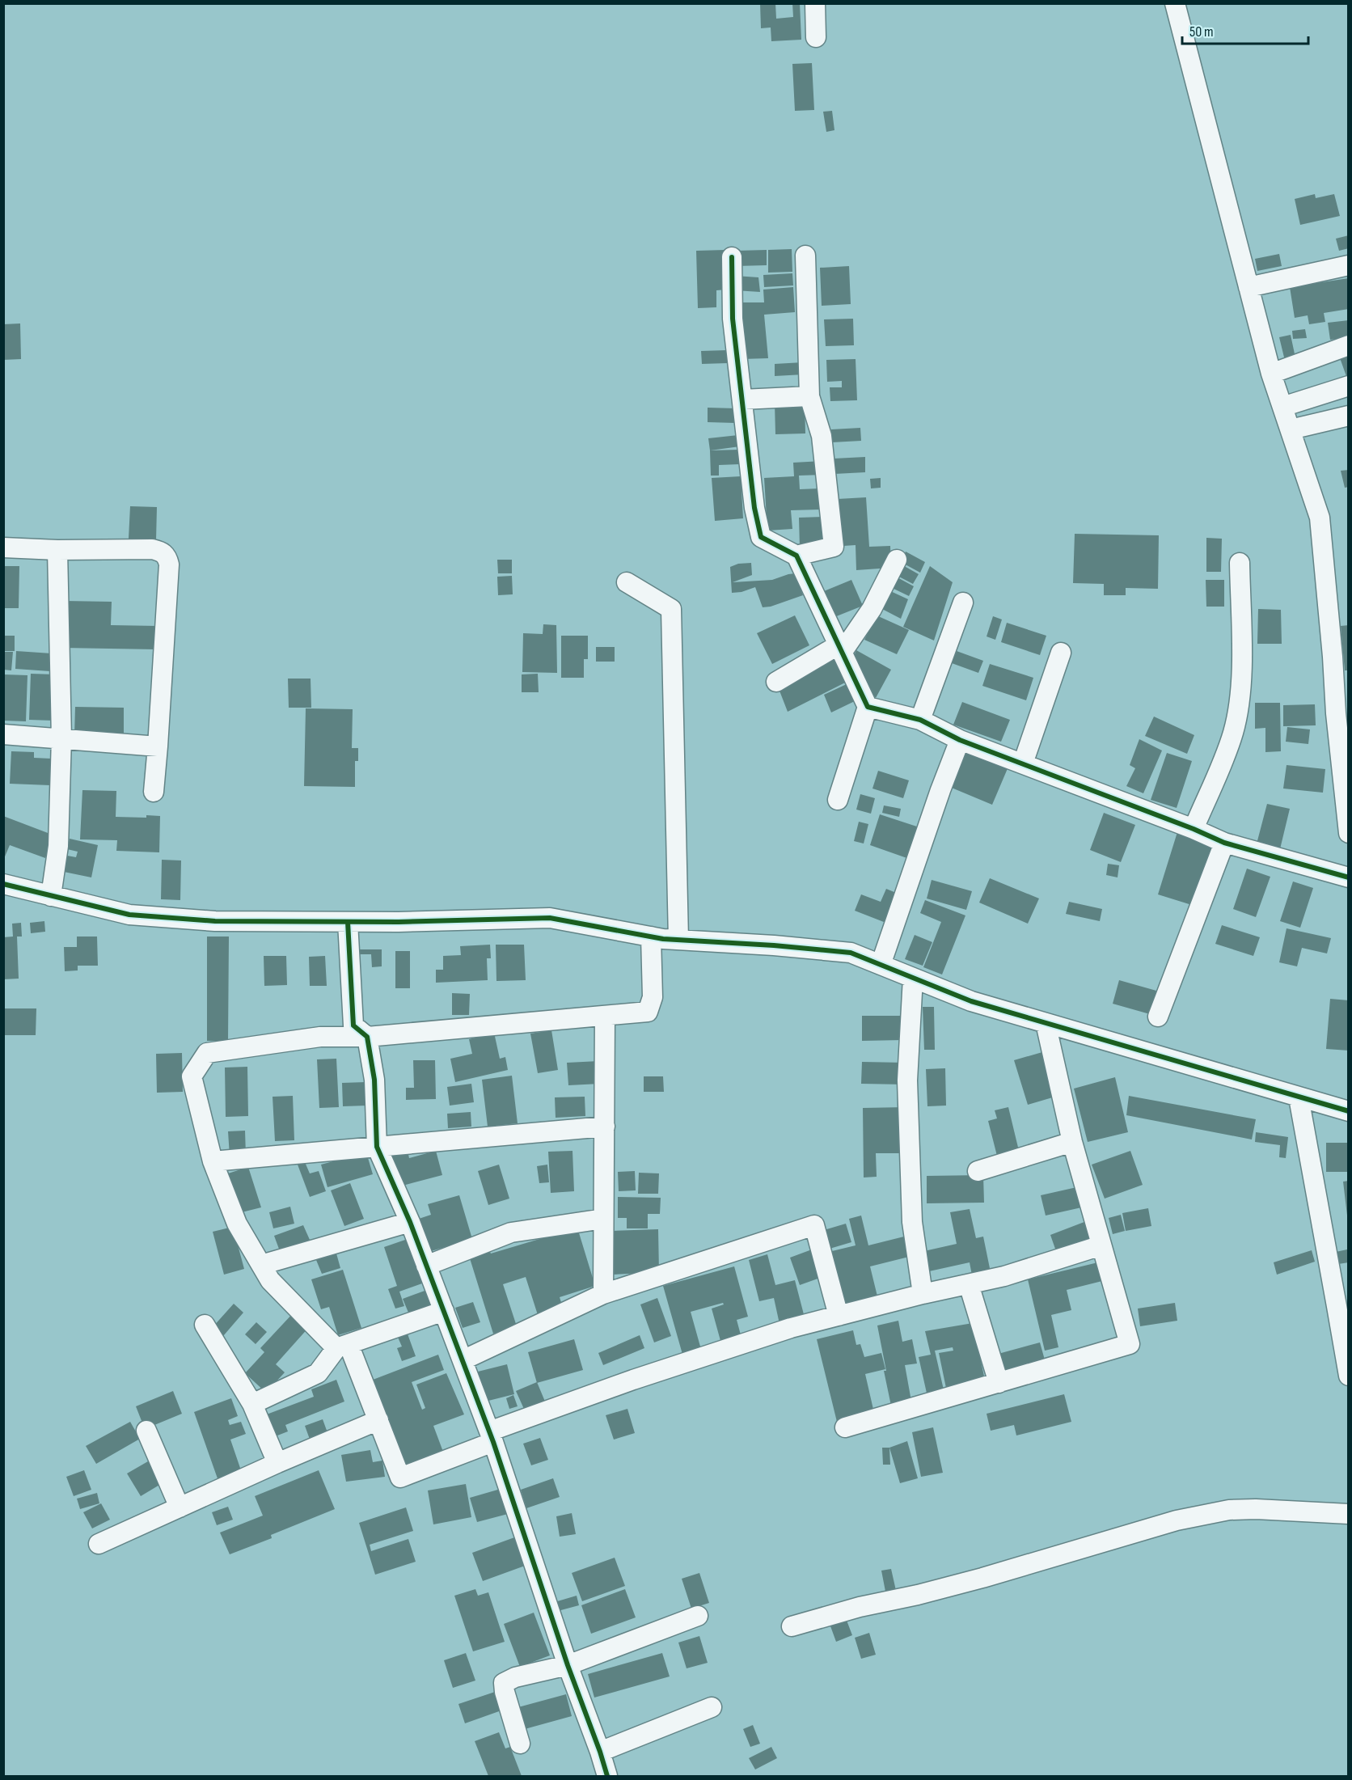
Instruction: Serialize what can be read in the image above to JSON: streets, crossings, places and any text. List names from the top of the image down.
{
  "scale_bar": "50 m"
}
